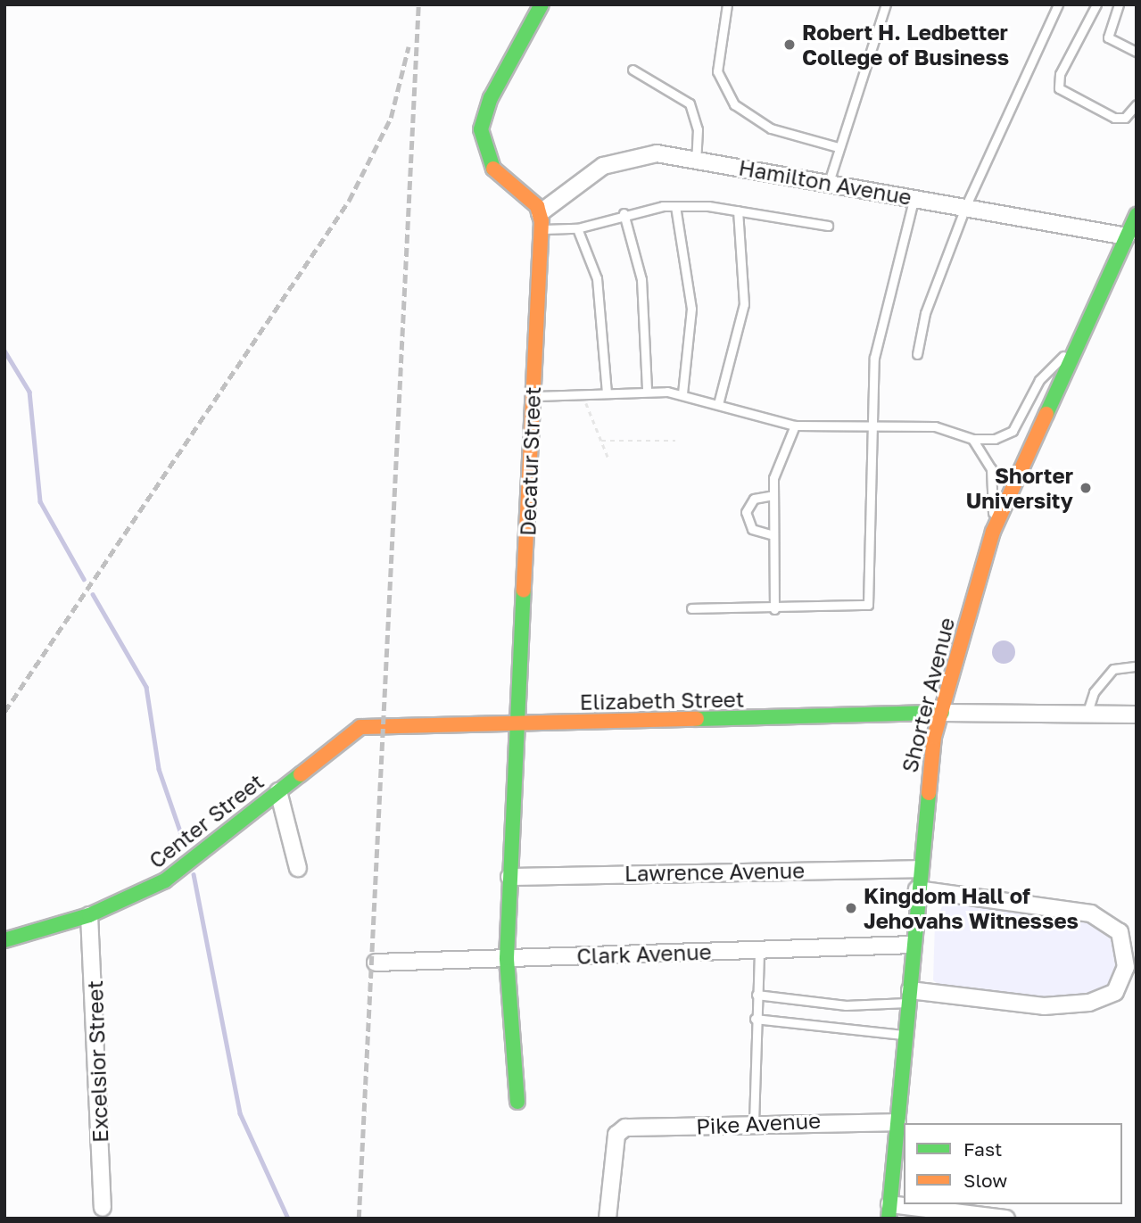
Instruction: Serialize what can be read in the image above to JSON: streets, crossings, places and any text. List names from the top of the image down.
{
  "streets": {
    "street": [
      "Hamilton Avenue",
      "Decatur Street",
      "Shorter Avenue",
      "Elizabeth Street",
      "Center Street",
      "Lawrence Avenue",
      "Clark Avenue",
      "Excelsior Street",
      "Pike Avenue"
    ]
  },
  "crossings": [
    ["Hamilton Avenue", "Decatur Street"],
    ["Hamilton Avenue", "Shorter Avenue"],
    ["Decatur Street", "Elizabeth Street"],
    ["Decatur Street", "Lawrence Avenue"],
    ["Decatur Street", "Clark Avenue"],
    ["Shorter Avenue", "Elizabeth Street"],
    ["Shorter Avenue", "Lawrence Avenue"],
    ["Shorter Avenue", "Clark Avenue"],
    ["Shorter Avenue", "Pike Avenue"],
    ["Elizabeth Street", "Center Street"],
    ["Center Street", "Excelsior Street"]
  ],
  "places": ["Robert H. Ledbetter College of Business", "Shorter University", "Kingdom Hall of Jehovahs Witnesses"],
  "legend": ["Fast", "Slow"]
}
